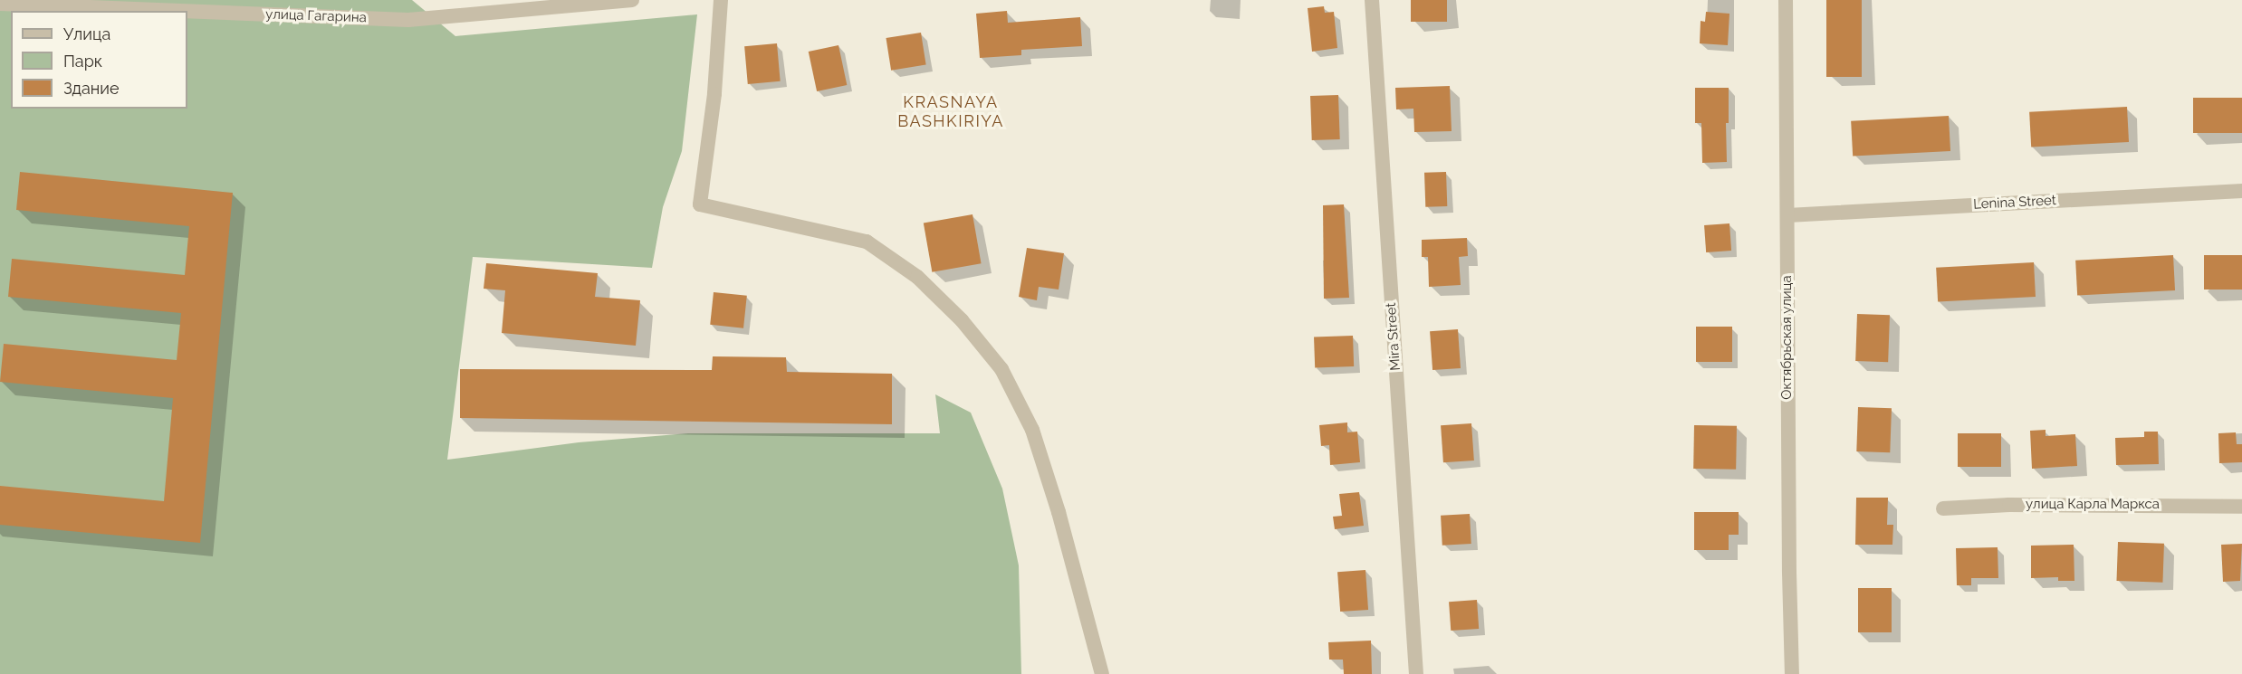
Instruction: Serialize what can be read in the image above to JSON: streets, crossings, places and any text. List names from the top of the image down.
{
  "streets": {
    "street": [
      "улица Гагарина",
      "Lenina Street",
      "Mira Street",
      "Октябрьская улица",
      "улица Карла Маркса"
    ]
  },
  "crossings": [
    ["Lenina Street", "Октябрьская улица"]
  ],
  "districts": ["KRASNAYA BASHKIRIYA"],
  "legend": ["Улица", "Парк", "Здание"]
}
